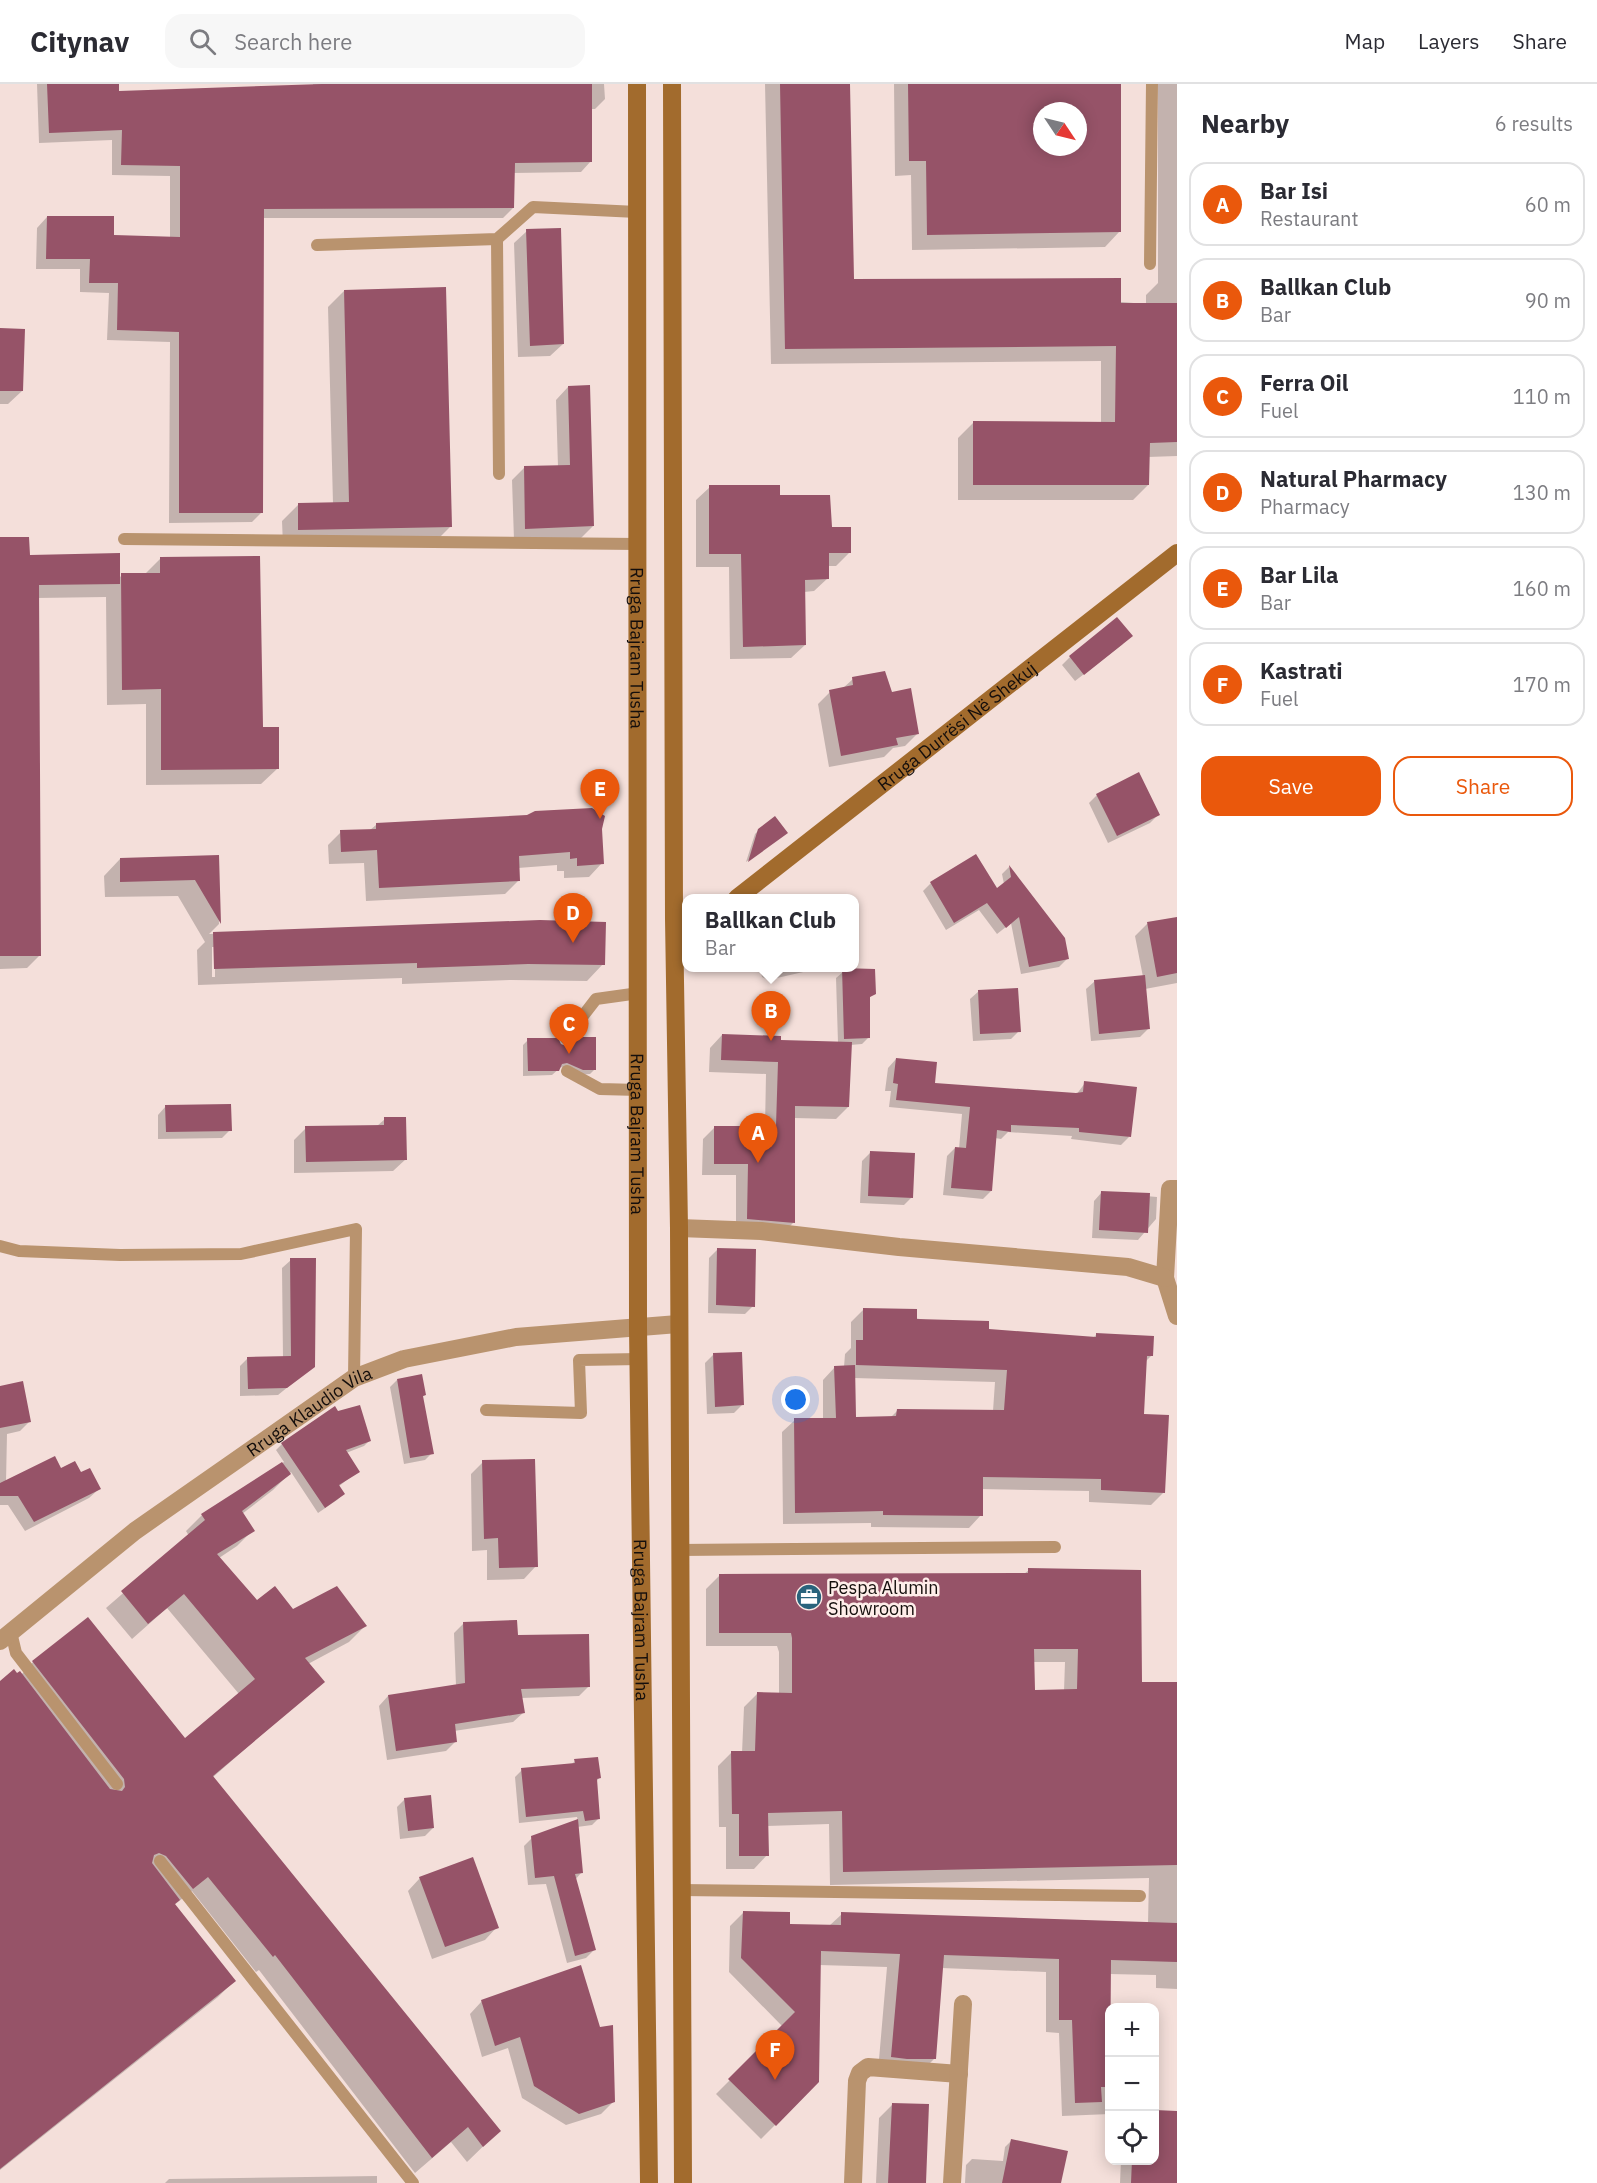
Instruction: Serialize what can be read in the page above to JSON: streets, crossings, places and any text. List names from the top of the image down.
{
  "streets": {
    "main road": ["Rruga Bajram Tusha", "Rruga Durrësi Në Shekuj"],
    "street": ["Rruga Klaudio Vila"]
  },
  "crossings": [
    ["Rruga Bajram Tusha", "Rruga Klaudio Vila"]
  ],
  "places": {
    "office": ["Pespa Alumin Showroom"]
  },
  "north": "bottom right",
  "page": {
    "header": "Citynav",
    "search": "Search here",
    "nav": ["Map", "Layers", "Share"],
    "heading": ["Nearby", "6 results"],
    "list": [
      {
        "mark": "A",
        "name": "Bar Isi",
        "note": "Restaurant",
        "value": "60 m"
      },
      {
        "mark": "B",
        "name": "Ballkan Club",
        "note": "Bar",
        "value": "90 m"
      },
      {
        "mark": "C",
        "name": "Ferra Oil",
        "note": "Fuel",
        "value": "110 m"
      },
      {
        "mark": "D",
        "name": "Natural Pharmacy",
        "note": "Pharmacy",
        "value": "130 m"
      },
      {
        "mark": "E",
        "name": "Bar Lila",
        "note": "Bar",
        "value": "160 m"
      },
      {
        "mark": "F",
        "name": "Kastrati",
        "note": "Fuel",
        "value": "170 m"
      }
    ],
    "buttons": ["Save", "Share"],
    "pins": [
      "E",
      "D",
      "B",
      "C",
      "A",
      "F"
    ],
    "popup": ["Ballkan Club", "Bar"],
    "map_buttons": ["+", "−"]
  }
}
